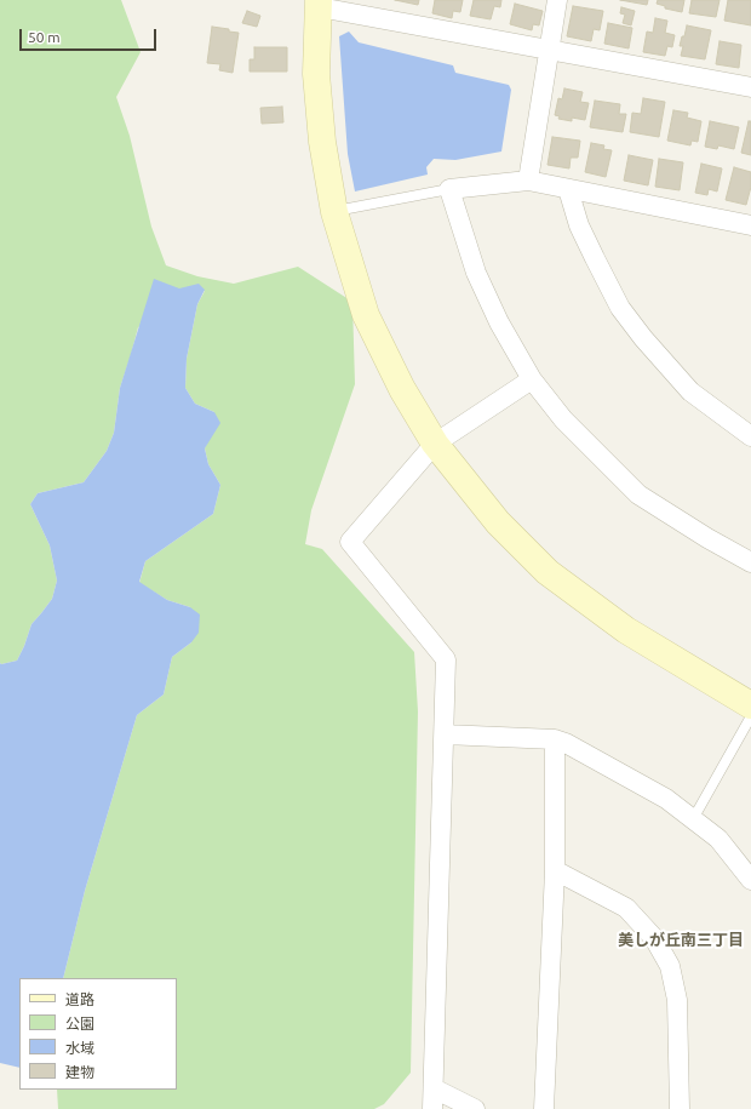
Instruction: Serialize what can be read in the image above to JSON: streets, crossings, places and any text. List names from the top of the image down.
{
  "districts": ["美しが丘南三丁目"],
  "legend": [
    "道路",
    "公園",
    "水域",
    "建物"
  ],
  "scale_bar": "50 m"
}
